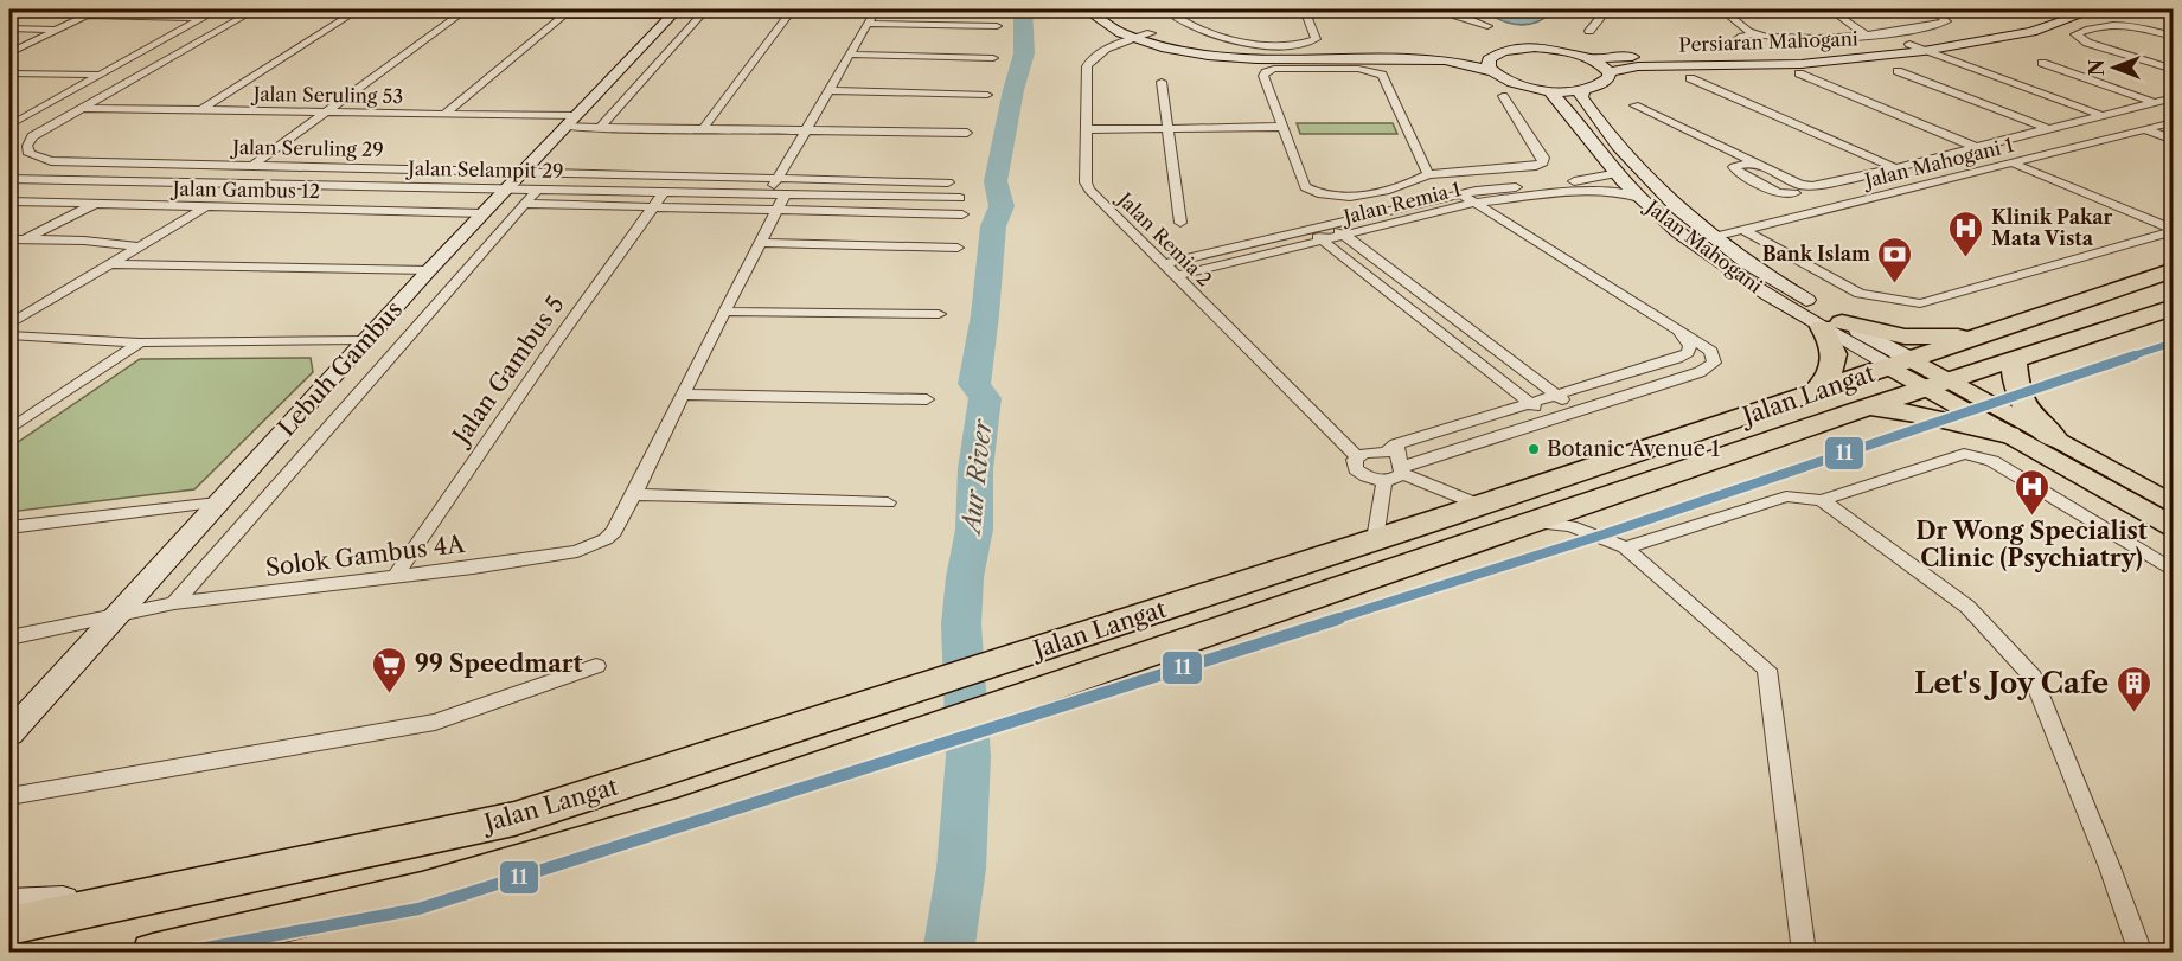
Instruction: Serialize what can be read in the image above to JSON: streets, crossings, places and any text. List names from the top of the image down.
{
  "streets": {
    "highway": ["Jalan Langat"],
    "main road": ["Persiaran Mahogani", "Jalan Mahogani", "Lebuh Gambus"],
    "street": [
      "Jalan Seruling 53",
      "Jalan Seruling 29",
      "Jalan Mahogani 1",
      "Jalan Selampit 29",
      "Jalan Gambus 12",
      "Jalan Remia 1",
      "Jalan Remia 2",
      "Jalan Gambus 5",
      "Solok Gambus 4A"
    ]
  },
  "crossings": [
    ["Jalan Seruling 53", "Jalan Seruling 29"],
    ["Jalan Seruling 53", "Lebuh Gambus"],
    ["Jalan Seruling 29", "Lebuh Gambus"],
    ["Jalan Mahogani 1", "Jalan Mahogani"],
    ["Jalan Selampit 29", "Lebuh Gambus"],
    ["Jalan Selampit 29", "Jalan Gambus 5"],
    ["Jalan Gambus 12", "Lebuh Gambus"],
    ["Jalan Remia 1", "Jalan Remia 2"],
    ["Jalan Remia 1", "Jalan Mahogani"],
    ["Jalan Mahogani", "Jalan Langat"],
    ["Lebuh Gambus", "Solok Gambus 4A"],
    ["Jalan Gambus 5", "Solok Gambus 4A"]
  ],
  "water": ["Aur River"],
  "places": {
    "hospital": ["Klinik Pakar Mata Vista", "Dr Wong Specialist Clinic (Psychiatry)"],
    "bank": ["Bank Islam"],
    "other": ["Botanic Avenue 1"],
    "supermarket": ["99 Speedmart"],
    "building": ["Let's Joy Cafe"]
  },
  "lines": ["transit line 11"],
  "north": "left"
}
